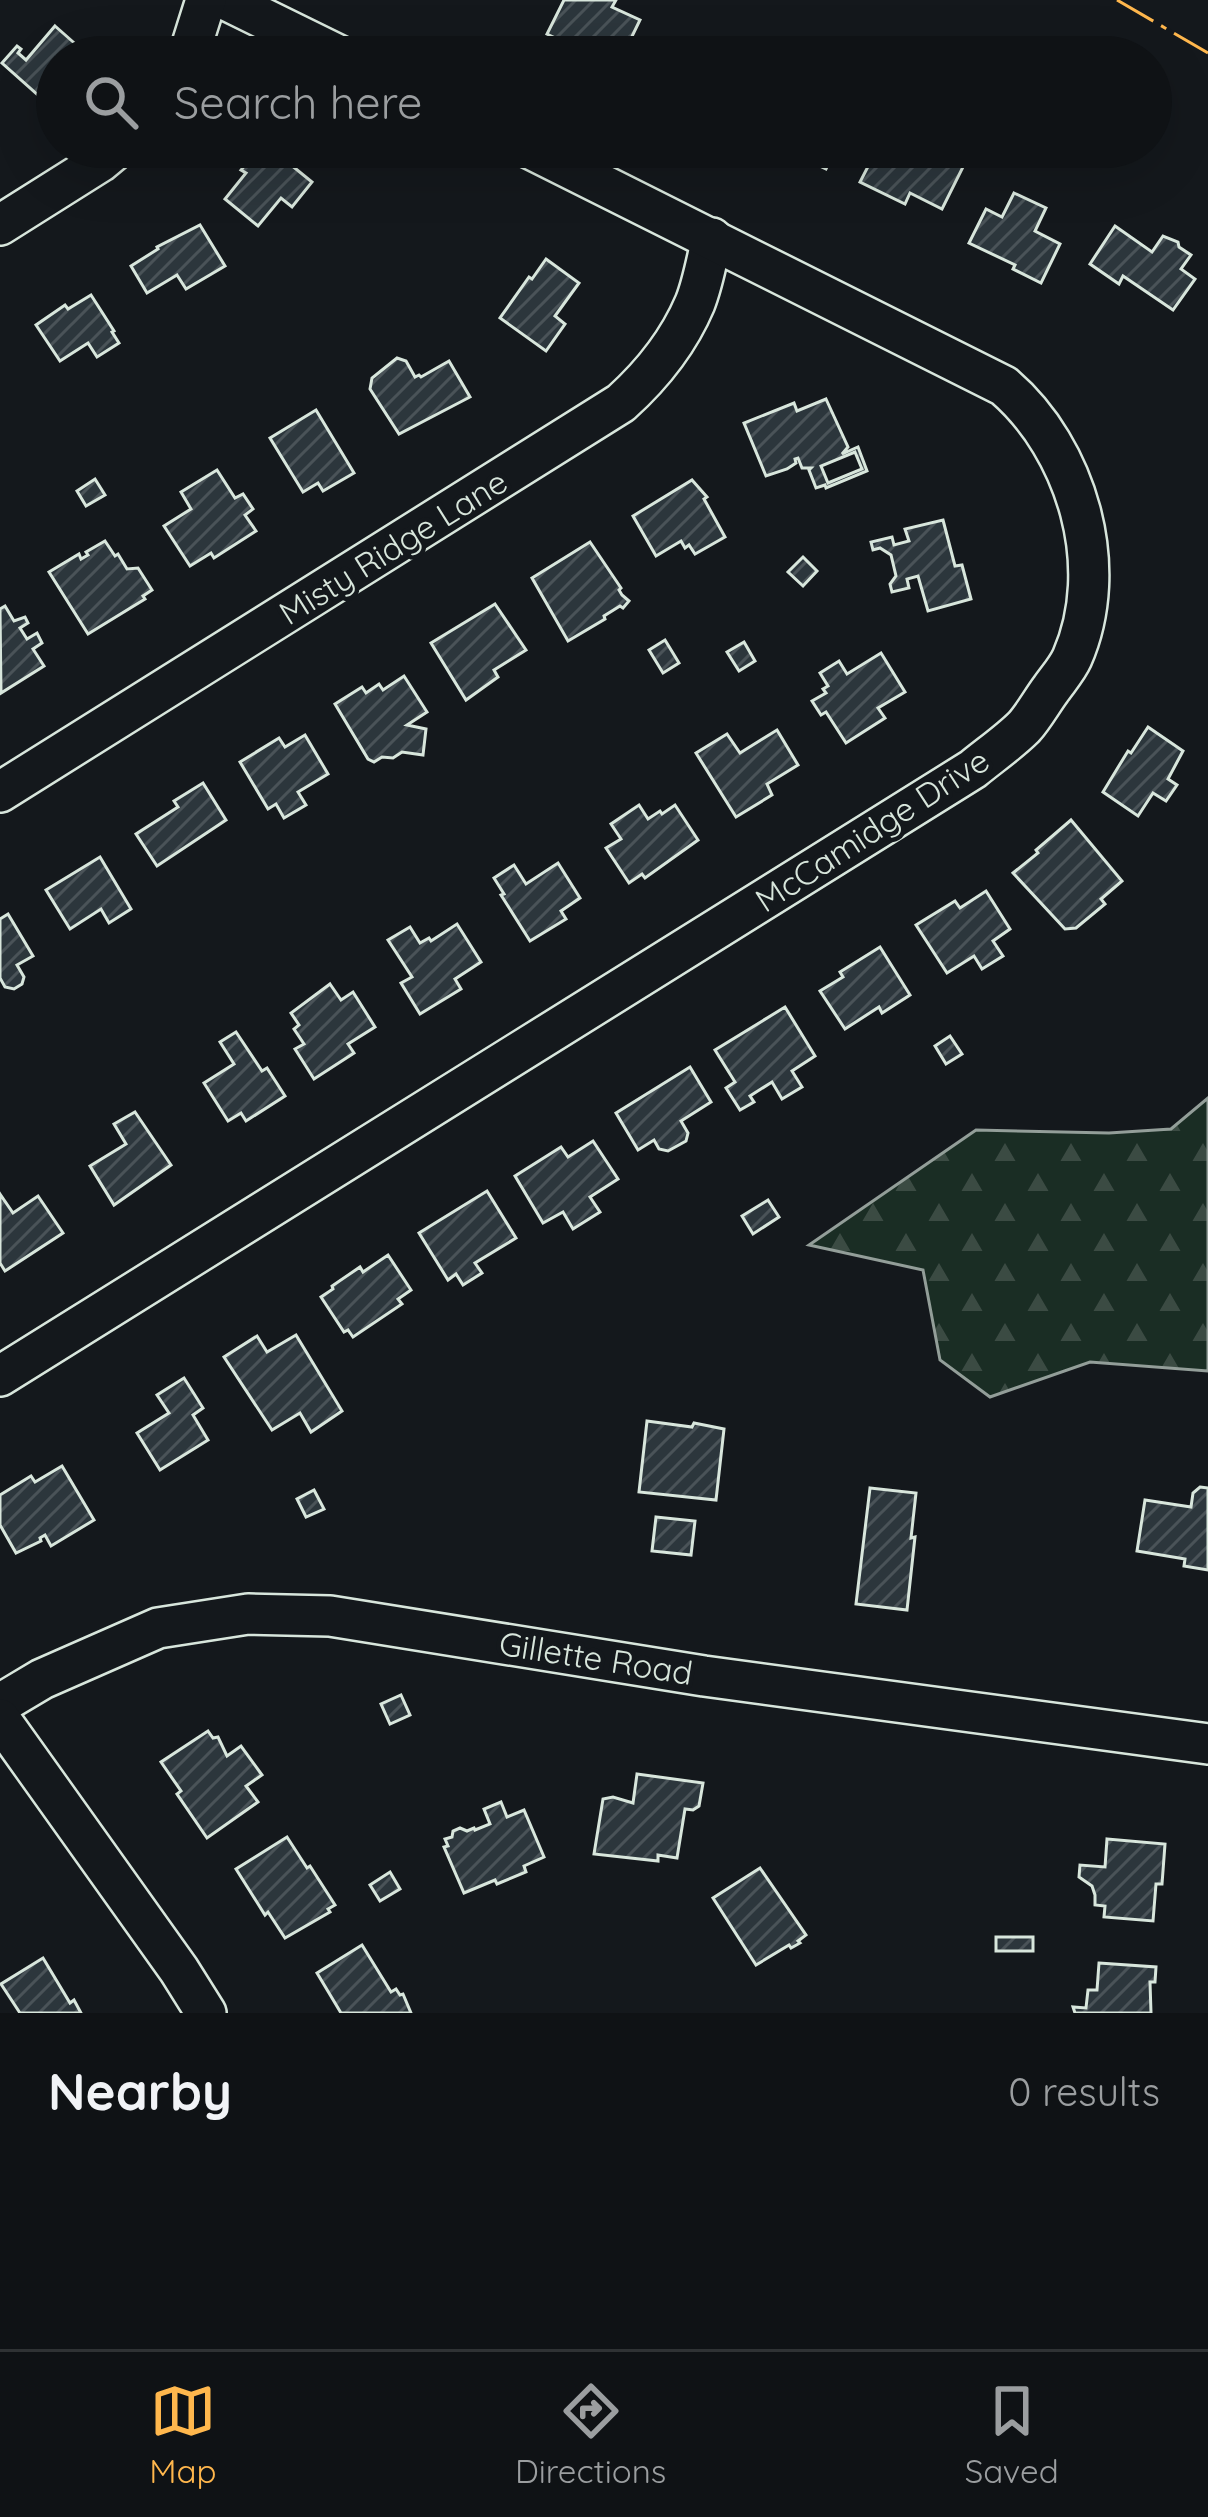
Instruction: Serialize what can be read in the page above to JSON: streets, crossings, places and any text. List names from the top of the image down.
{
  "streets": {
    "street": ["Misty Ridge Lane", "McCamidge Drive", "Gillette Road"]
  },
  "crossings": [
    ["Misty Ridge Lane", "McCamidge Drive"]
  ],
  "page": {
    "search": "Search here",
    "heading": ["Nearby", "0 results"],
    "nav": ["Map", "Directions", "Saved"]
  }
}
